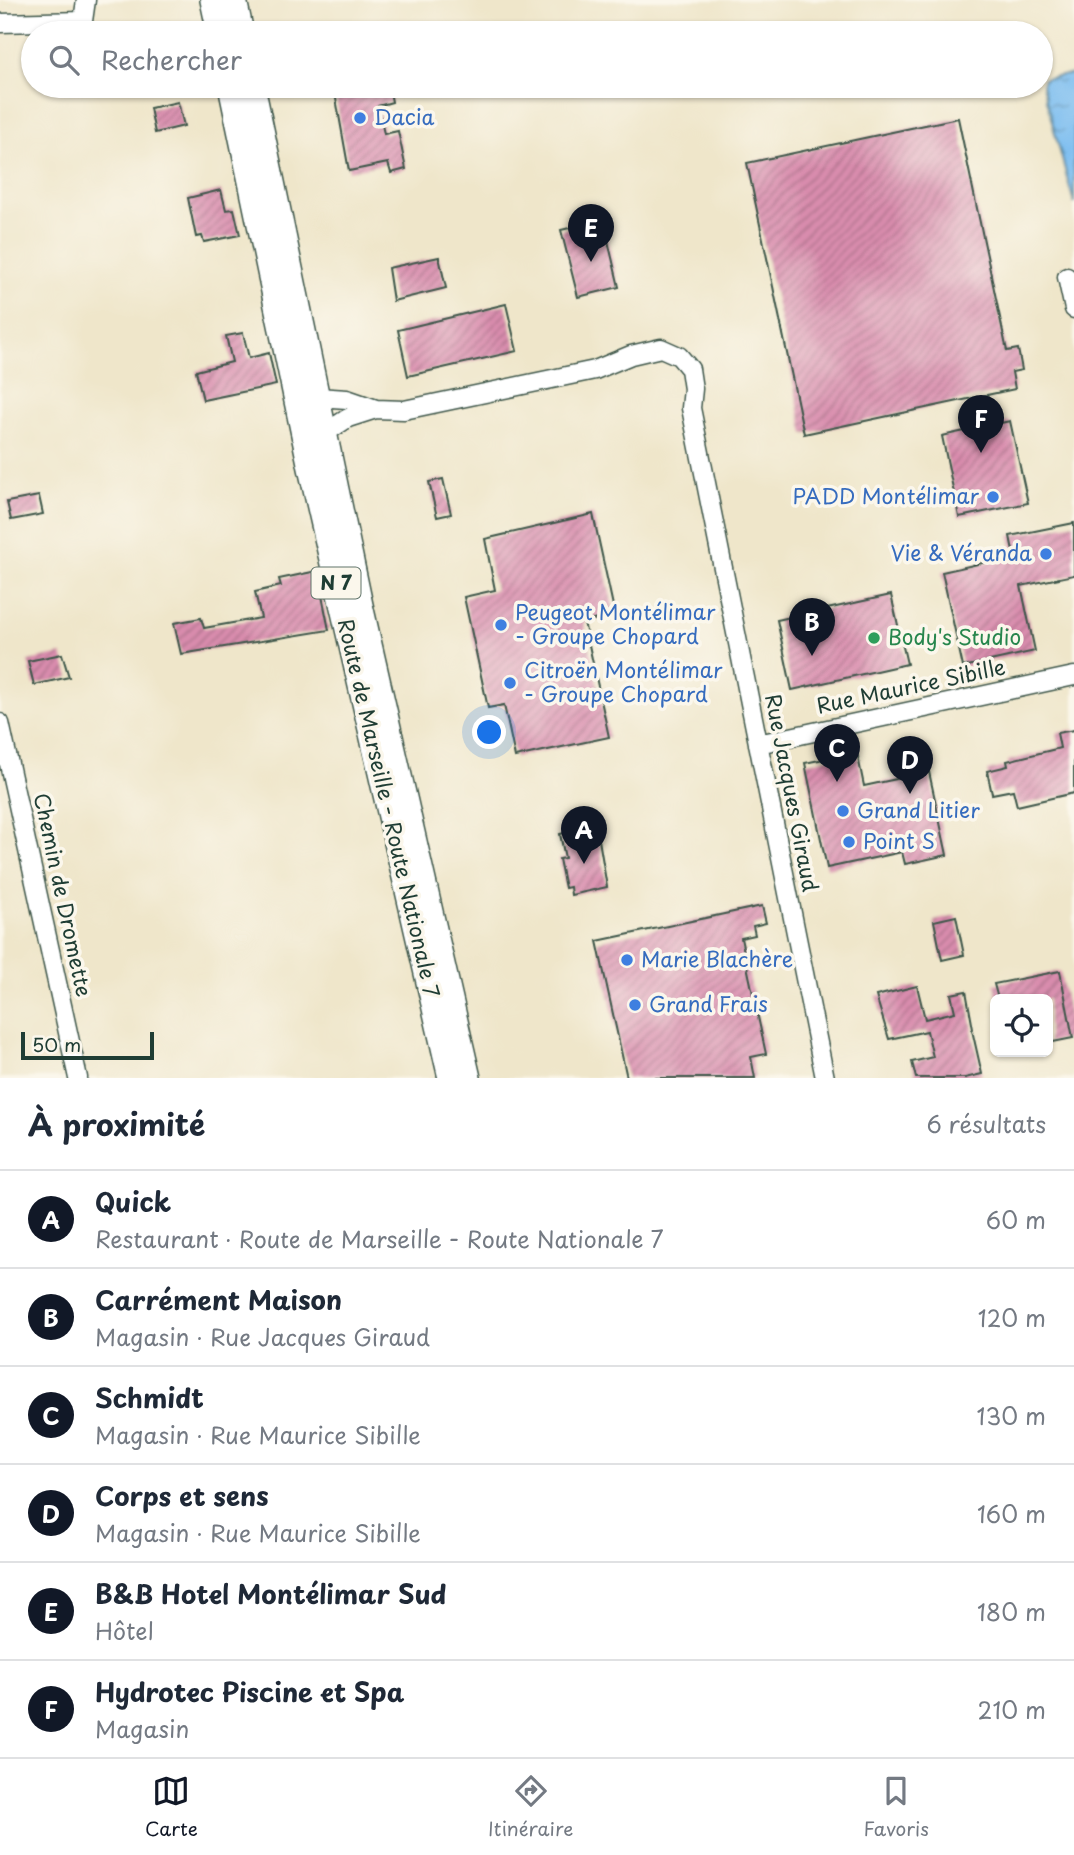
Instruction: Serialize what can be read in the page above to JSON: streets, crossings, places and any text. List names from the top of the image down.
{
  "streets": {
    "main road": ["N 7", "Route de Marseille - Route Nationale 7"],
    "street": ["Rue Maurice Sibille", "Rue Jacques Giraud", "Chemin de Dromette"]
  },
  "crossings": [
    ["Rue Maurice Sibille", "Rue Jacques Giraud"]
  ],
  "places": [
    "Dacia",
    "PADD Montélimar",
    "Vie & Véranda",
    "Peugeot Montélimar - Groupe Chopard",
    "Body's Studio",
    "Citroën Montélimar - Groupe Chopard",
    "Grand Litier",
    "Point S",
    "Marie Blachère",
    "Grand Frais"
  ],
  "scale_bar": "50 m",
  "page": {
    "search": "Rechercher",
    "pins": [
      "E",
      "F",
      "B",
      "C",
      "D",
      "A"
    ],
    "scale": "50 m",
    "heading": ["À proximité", "6 résultats"],
    "list": [
      {
        "mark": "A",
        "name": "Quick",
        "note": "Restaurant · Route de Marseille - Route Nationale 7",
        "value": "60 m"
      },
      {
        "mark": "B",
        "name": "Carrément Maison",
        "note": "Magasin · Rue Jacques Giraud",
        "value": "120 m"
      },
      {
        "mark": "C",
        "name": "Schmidt",
        "note": "Magasin · Rue Maurice Sibille",
        "value": "130 m"
      },
      {
        "mark": "D",
        "name": "Corps et sens",
        "note": "Magasin · Rue Maurice Sibille",
        "value": "160 m"
      },
      {
        "mark": "E",
        "name": "B&B Hotel Montélimar Sud",
        "note": "Hôtel",
        "value": "180 m"
      },
      {
        "mark": "F",
        "name": "Hydrotec Piscine et Spa",
        "note": "Magasin",
        "value": "210 m"
      }
    ],
    "nav": ["Carte", "Itinéraire", "Favoris"]
  }
}
